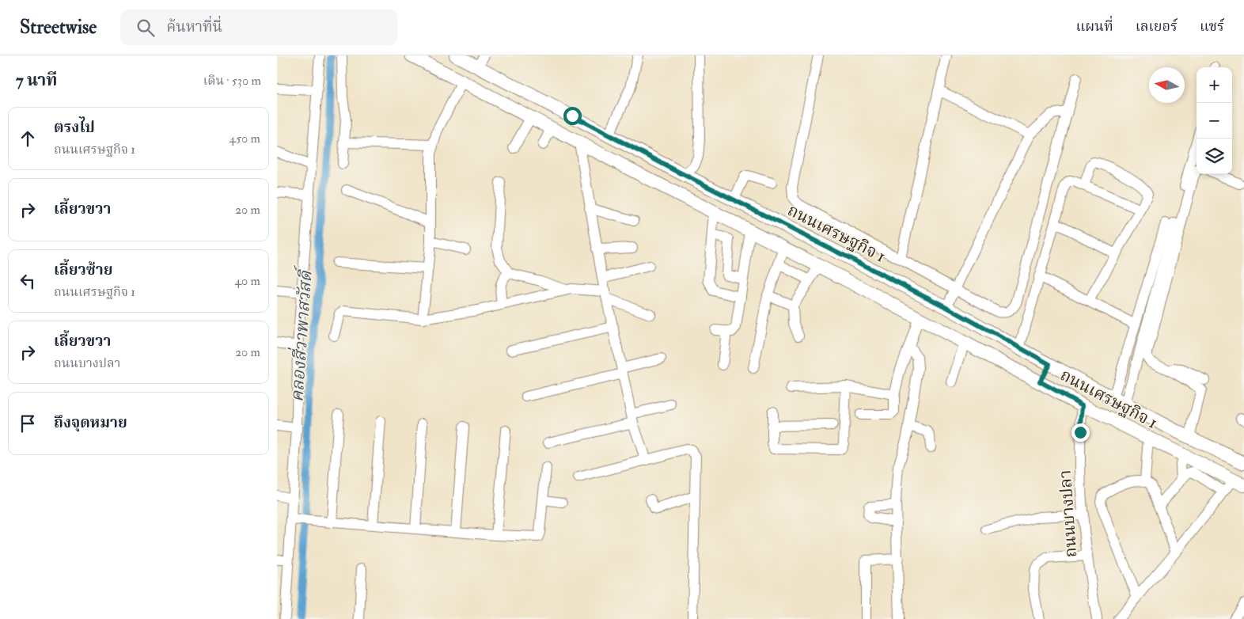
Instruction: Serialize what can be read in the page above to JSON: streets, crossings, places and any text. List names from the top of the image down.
{
  "streets": {
    "main road": ["ถนนเศรษฐกิจ 1"],
    "street": ["ถนนบางปลา"]
  },
  "crossings": [
    ["ถนนเศรษฐกิจ 1", "ถนนบางปลา"]
  ],
  "water": ["คลองสี่วาพาสวัสดิ์"],
  "north": "left",
  "page": {
    "header": "Streetwise",
    "search": "ค้นหาที่นี่",
    "nav": ["แผนที่", "เลเยอร์", "แชร์"],
    "heading": ["7 นาที", "เดิน · 530 m"],
    "map_buttons": ["+", "−"],
    "list": [
      ["ตรงไป", "ถนนเศรษฐกิจ 1", "450 m"],
      ["เลี้ยวขวา", "20 m"],
      ["เลี้ยวซ้าย", "ถนนเศรษฐกิจ 1", "40 m"],
      ["เลี้ยวขวา", "ถนนบางปลา", "20 m"],
      "ถึงจุดหมาย"
    ]
  }
}
